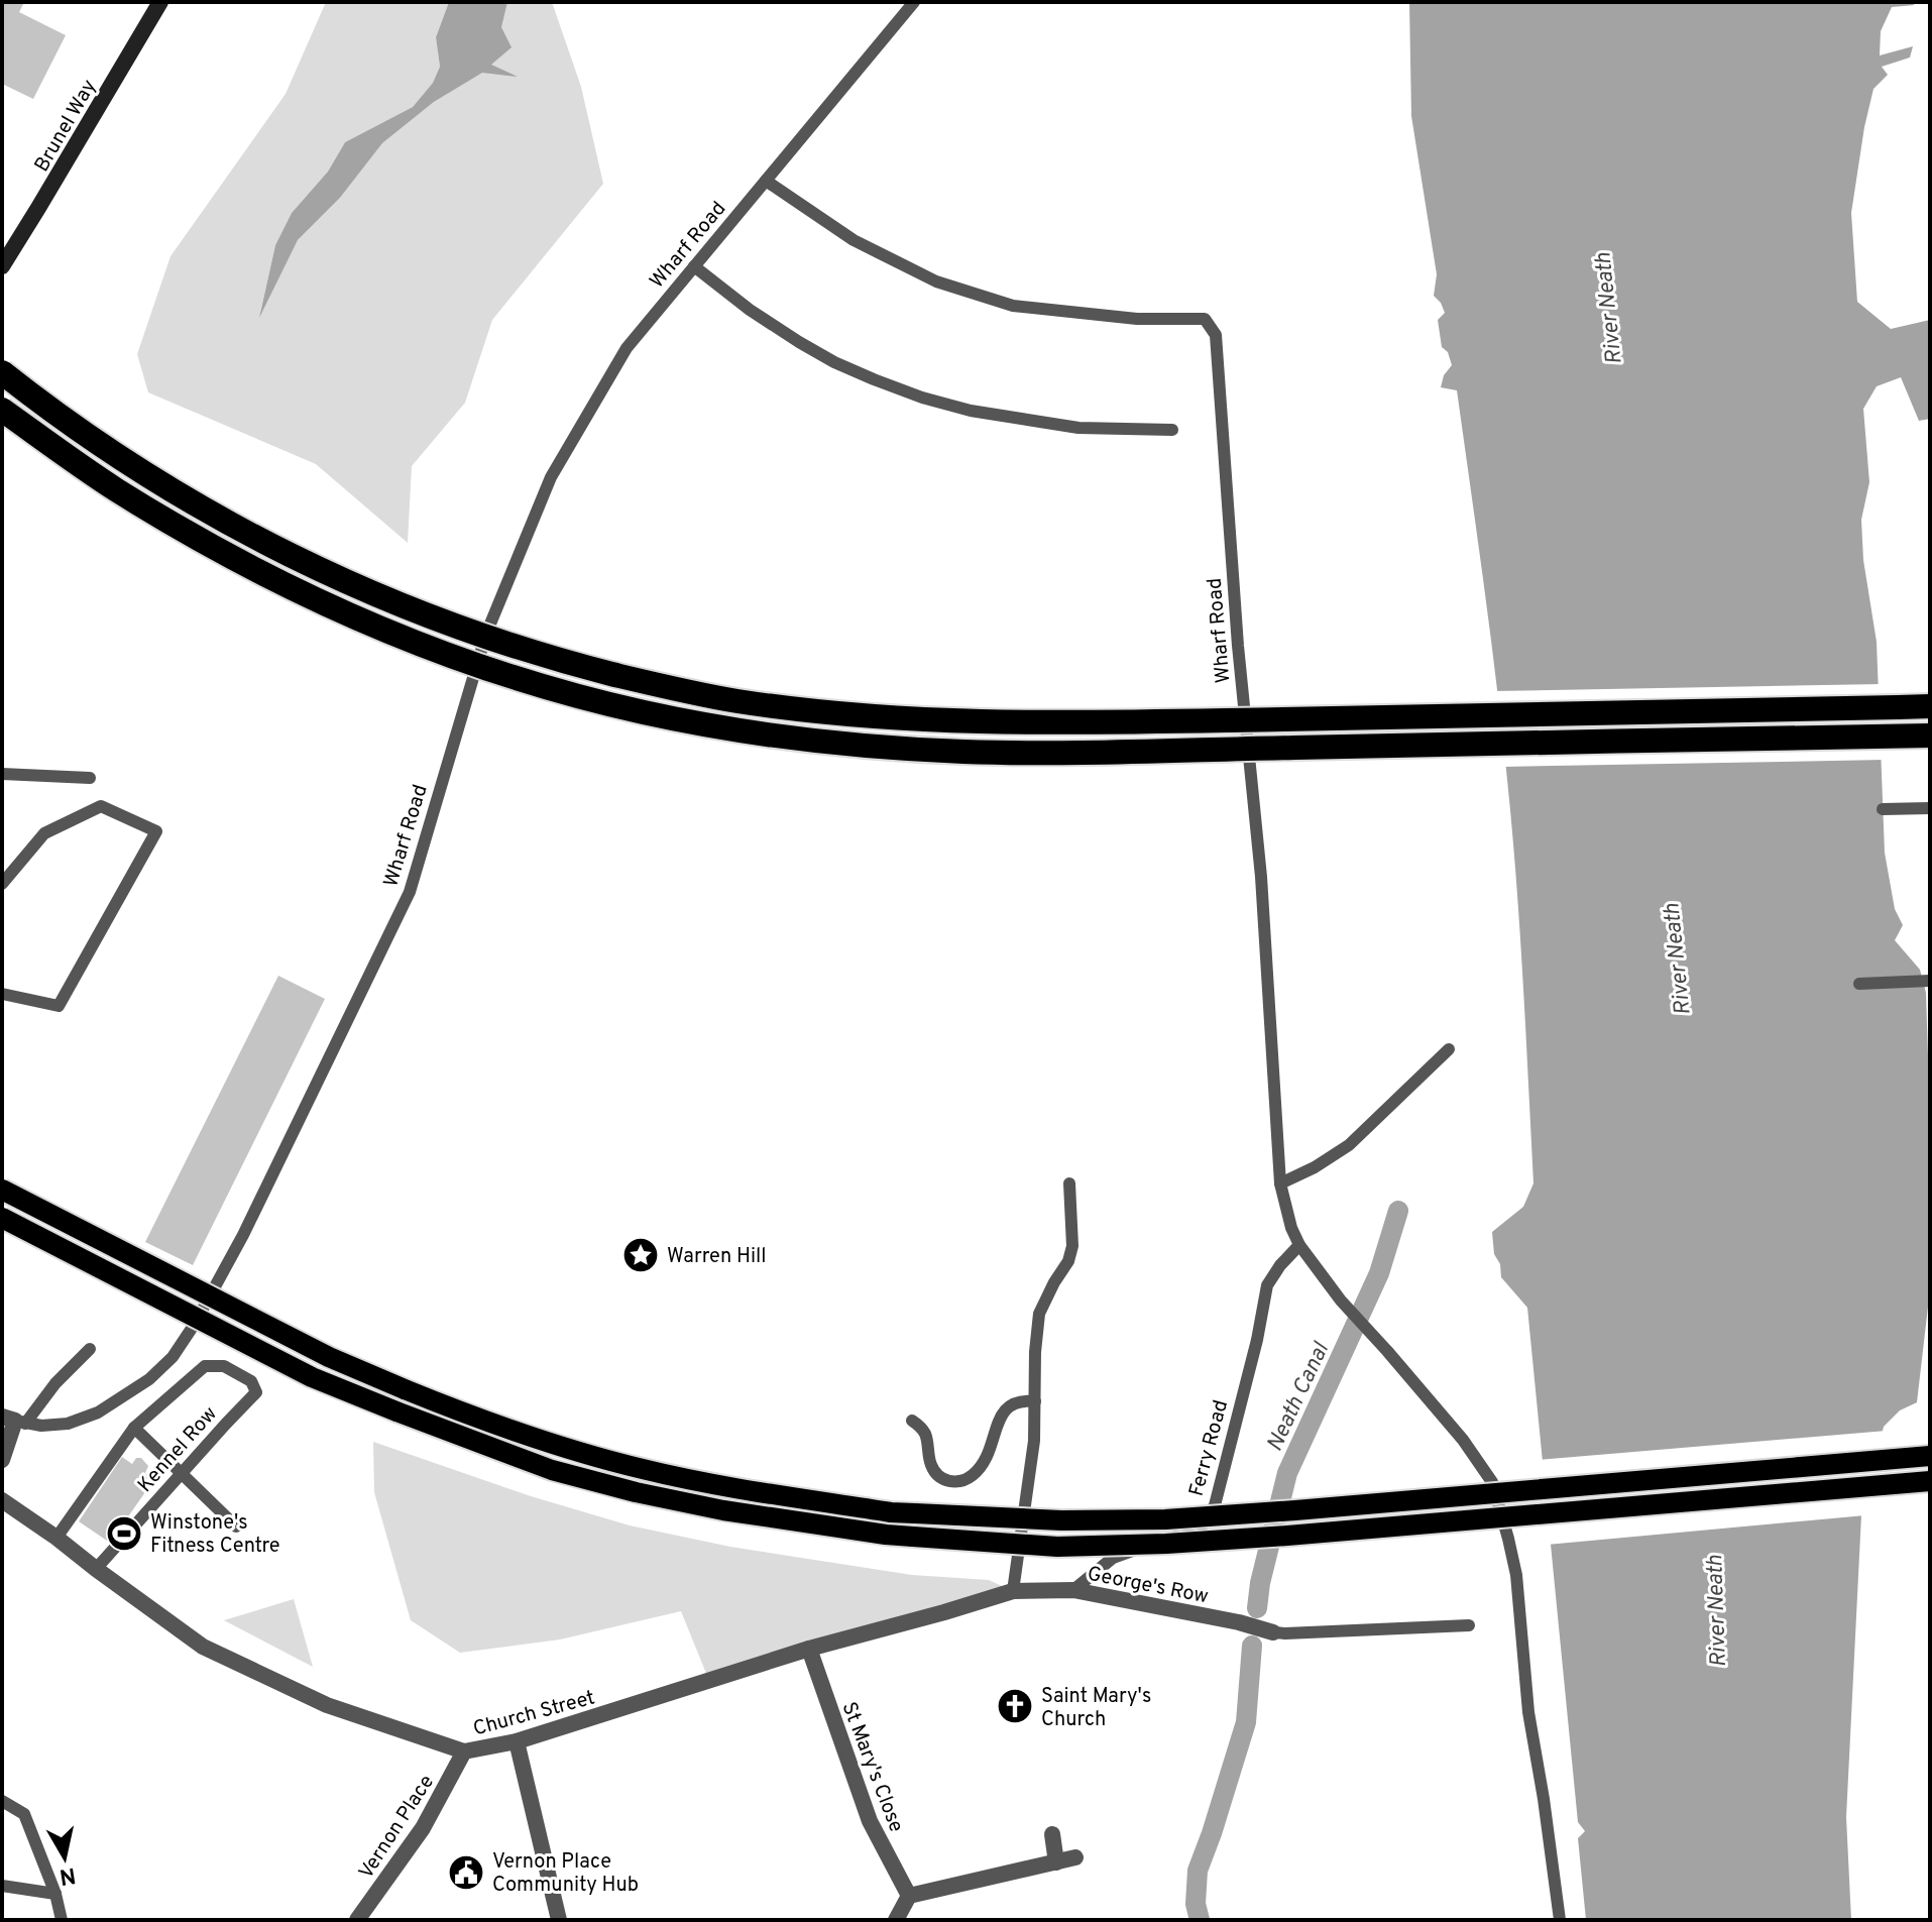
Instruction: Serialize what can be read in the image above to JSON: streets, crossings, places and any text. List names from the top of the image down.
{
  "streets": {
    "street": [
      "Brunel Way",
      "George's Row",
      "Church Street",
      "St Mary's Close",
      "Vernon Place"
    ],
    "lane": ["Wharf Road", "Ferry Road", "Kennel Row"]
  },
  "crossings": [
    ["Wharf Road", "Ferry Road"],
    ["Ferry Road", "George's Row"],
    ["Kennel Row", "Church Street"],
    ["George's Row", "Church Street"],
    ["Church Street", "St Mary's Close"],
    ["Church Street", "Vernon Place"]
  ],
  "water": ["River Neath", "Neath Canal"],
  "places": {
    "place": ["Warren Hill"],
    "sports": ["Winstone's Fitness Centre"],
    "church": ["Saint Mary's Church"],
    "public building": ["Vernon Place Community Hub"]
  },
  "north": "bottom"
}
